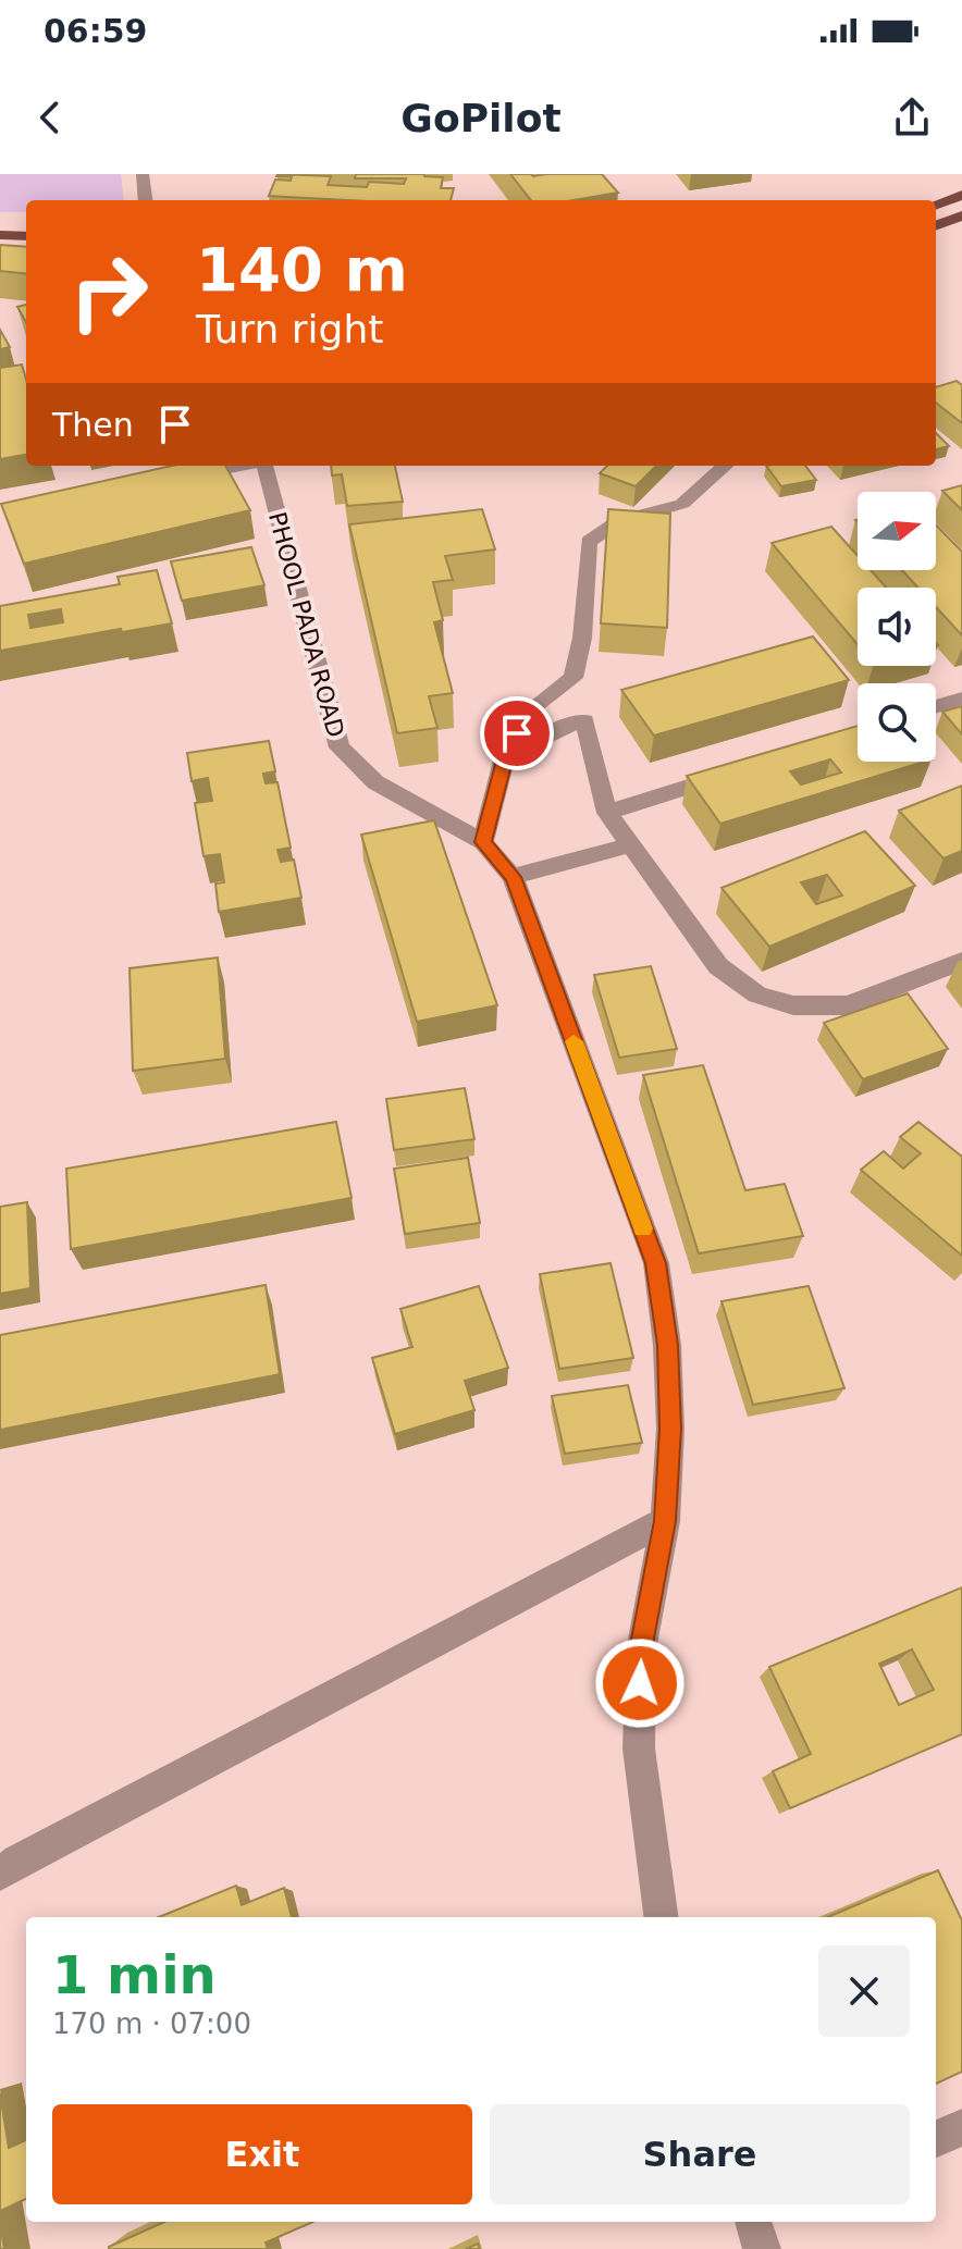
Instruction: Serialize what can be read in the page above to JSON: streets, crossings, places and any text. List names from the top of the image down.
{
  "streets": {
    "street": ["PHOOL PADA ROAD"]
  },
  "north": "right",
  "page": {
    "status": "06:59",
    "header": "GoPilot",
    "turn": ["140 m", "Turn right"],
    "then": "Then",
    "heading": ["1 min", "170 m · 07:00"],
    "buttons": ["Exit", "Share"]
  }
}
